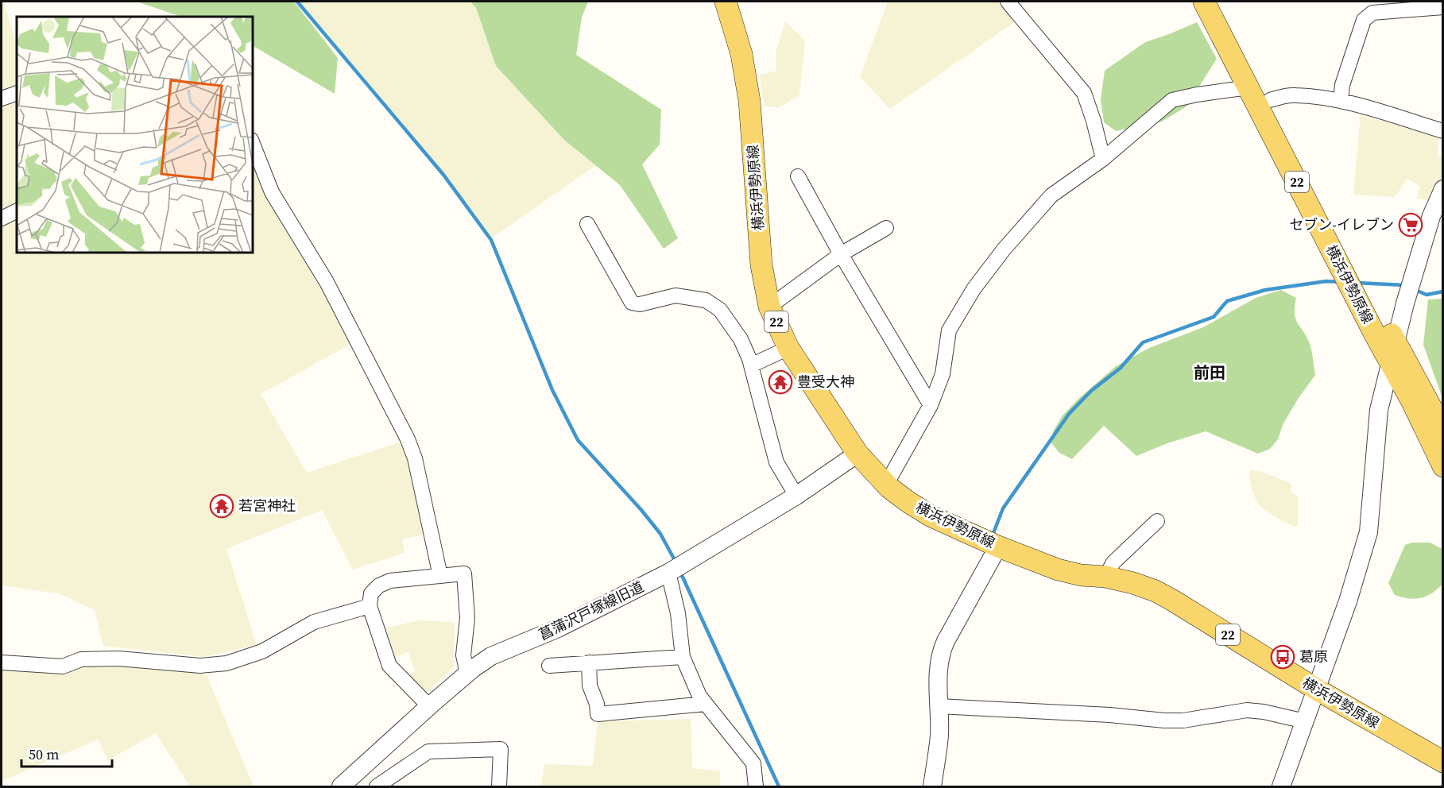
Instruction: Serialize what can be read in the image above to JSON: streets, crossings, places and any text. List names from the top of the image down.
{
  "streets": {
    "main road": ["22", "横浜伊勢原線"],
    "street": ["菖蒲沢戸塚線旧道"]
  },
  "crossings": [
    ["横浜伊勢原線", "菖蒲沢戸塚線旧道"]
  ],
  "districts": ["前田"],
  "places": {
    "supermarket": ["セブン-イレブン"],
    "temple": ["豊受大神", "若宮神社"],
    "bus stop": ["葛原"]
  },
  "scale_bar": "50 m"
}
